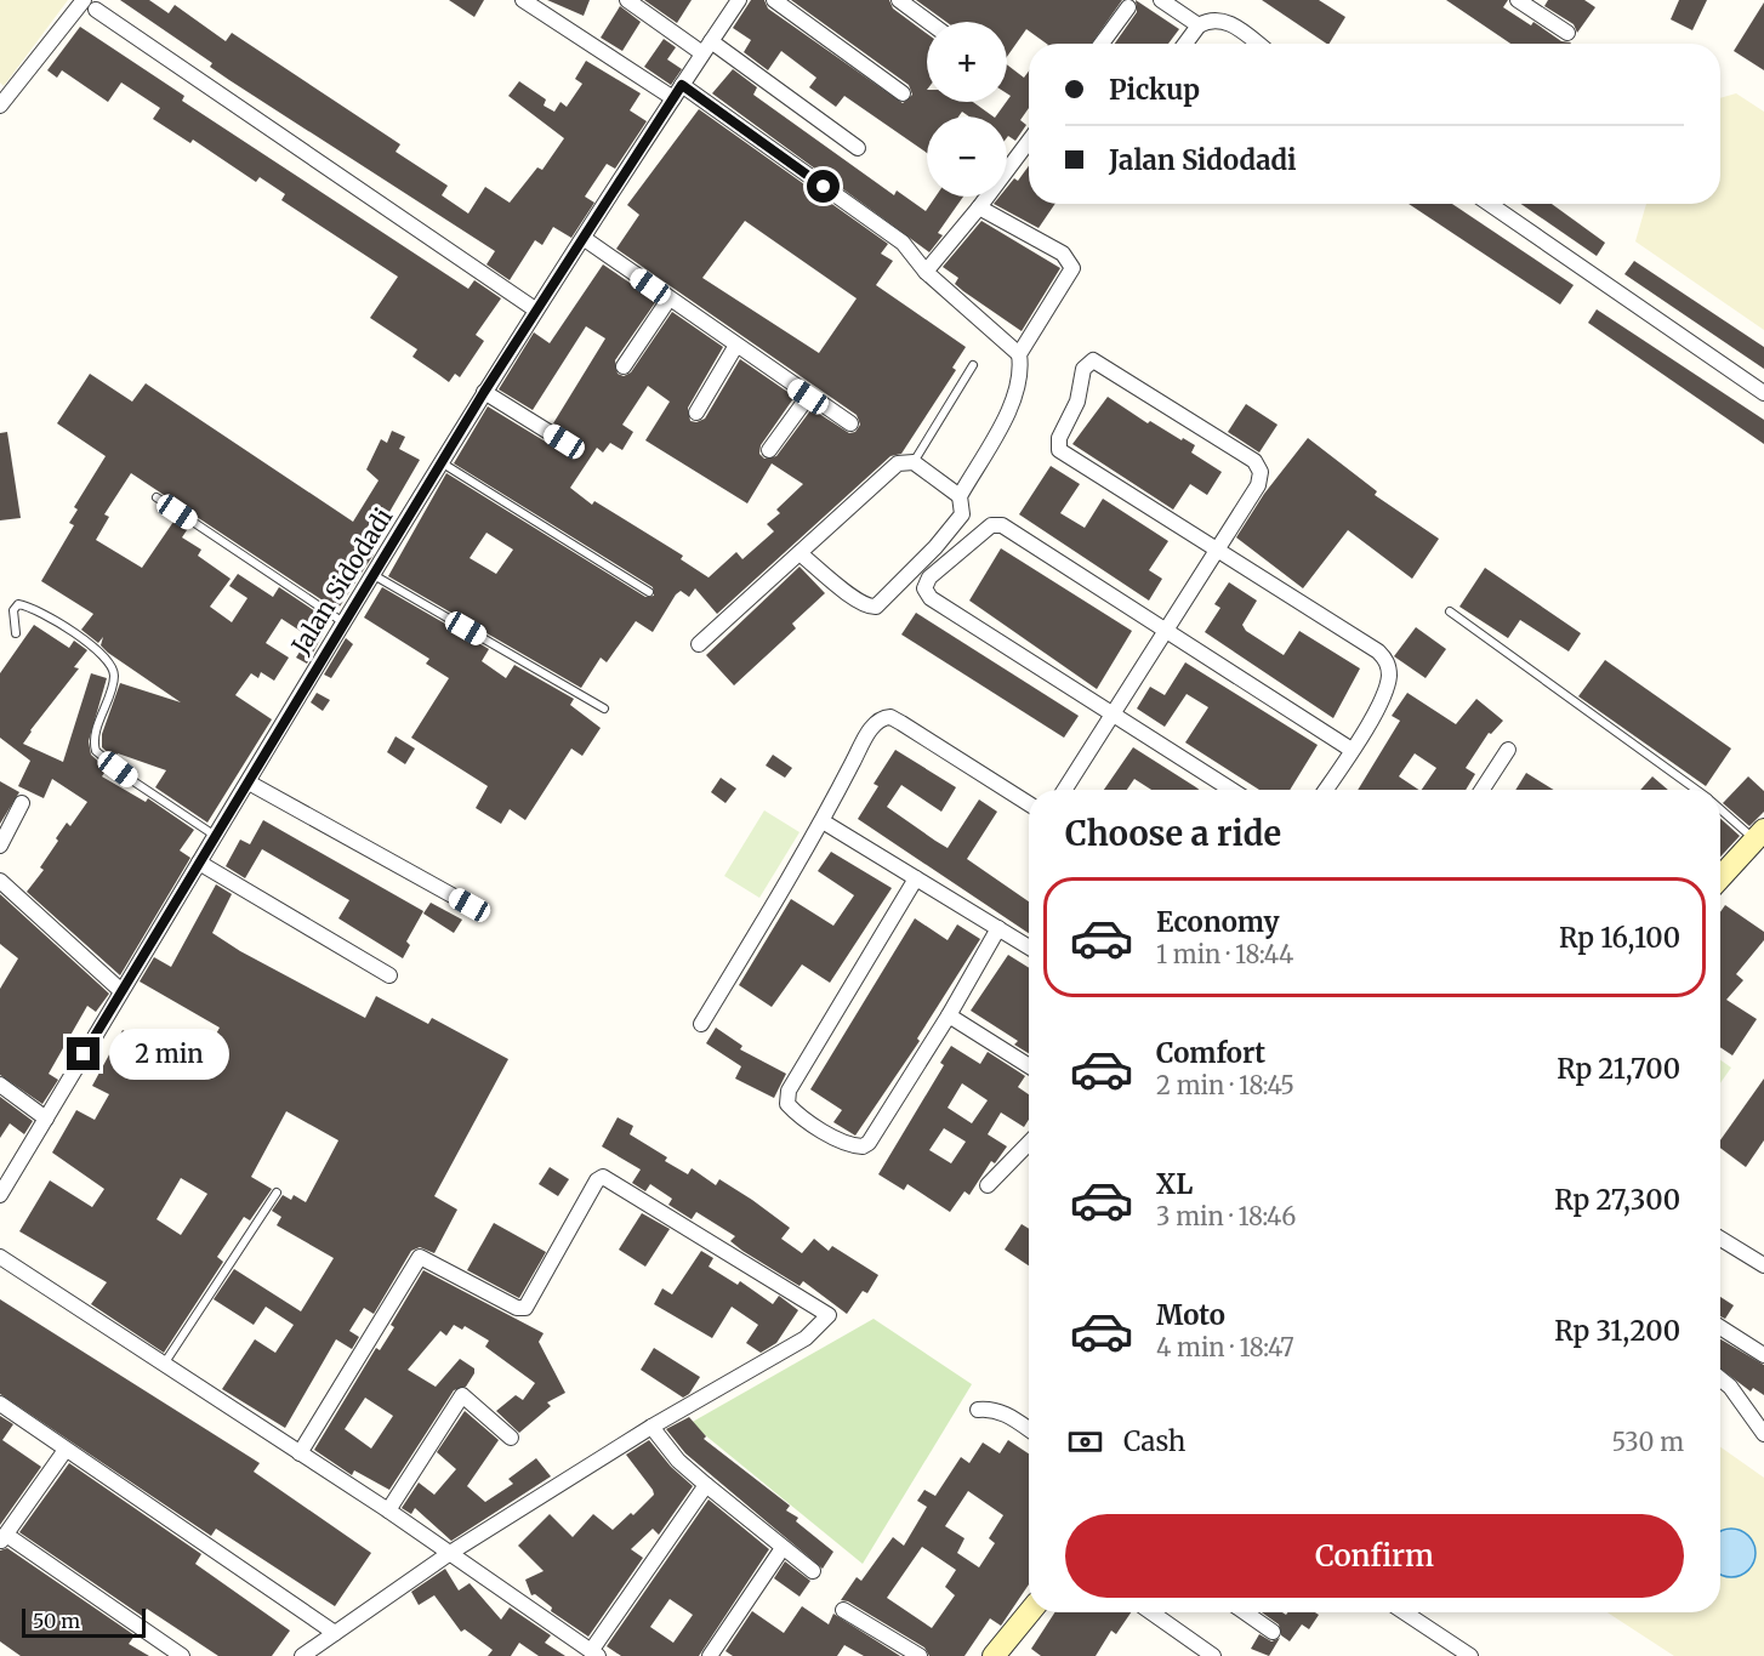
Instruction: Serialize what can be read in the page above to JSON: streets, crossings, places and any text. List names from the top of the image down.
{
  "streets": {
    "street": ["Jalan Sidodadi"]
  },
  "scale_bar": "50 m",
  "page": {
    "map_buttons": ["+", "−"],
    "banner": ["Pickup", "Jalan Sidodadi"],
    "heading": "Choose a ride",
    "list": [
      {
        "name": "Economy",
        "note": "1 min · 18:44",
        "value": "Rp 16,100"
      },
      {
        "name": "Comfort",
        "note": "2 min · 18:45",
        "value": "Rp 21,700"
      },
      {
        "name": "XL",
        "note": "3 min · 18:46",
        "value": "Rp 27,300"
      },
      {
        "name": "Moto",
        "note": "4 min · 18:47",
        "value": "Rp 31,200"
      }
    ],
    "bubble": "2 min",
    "pay": ["Cash", "530 m"],
    "buttons": "Confirm",
    "scale": "50 m"
  }
}
